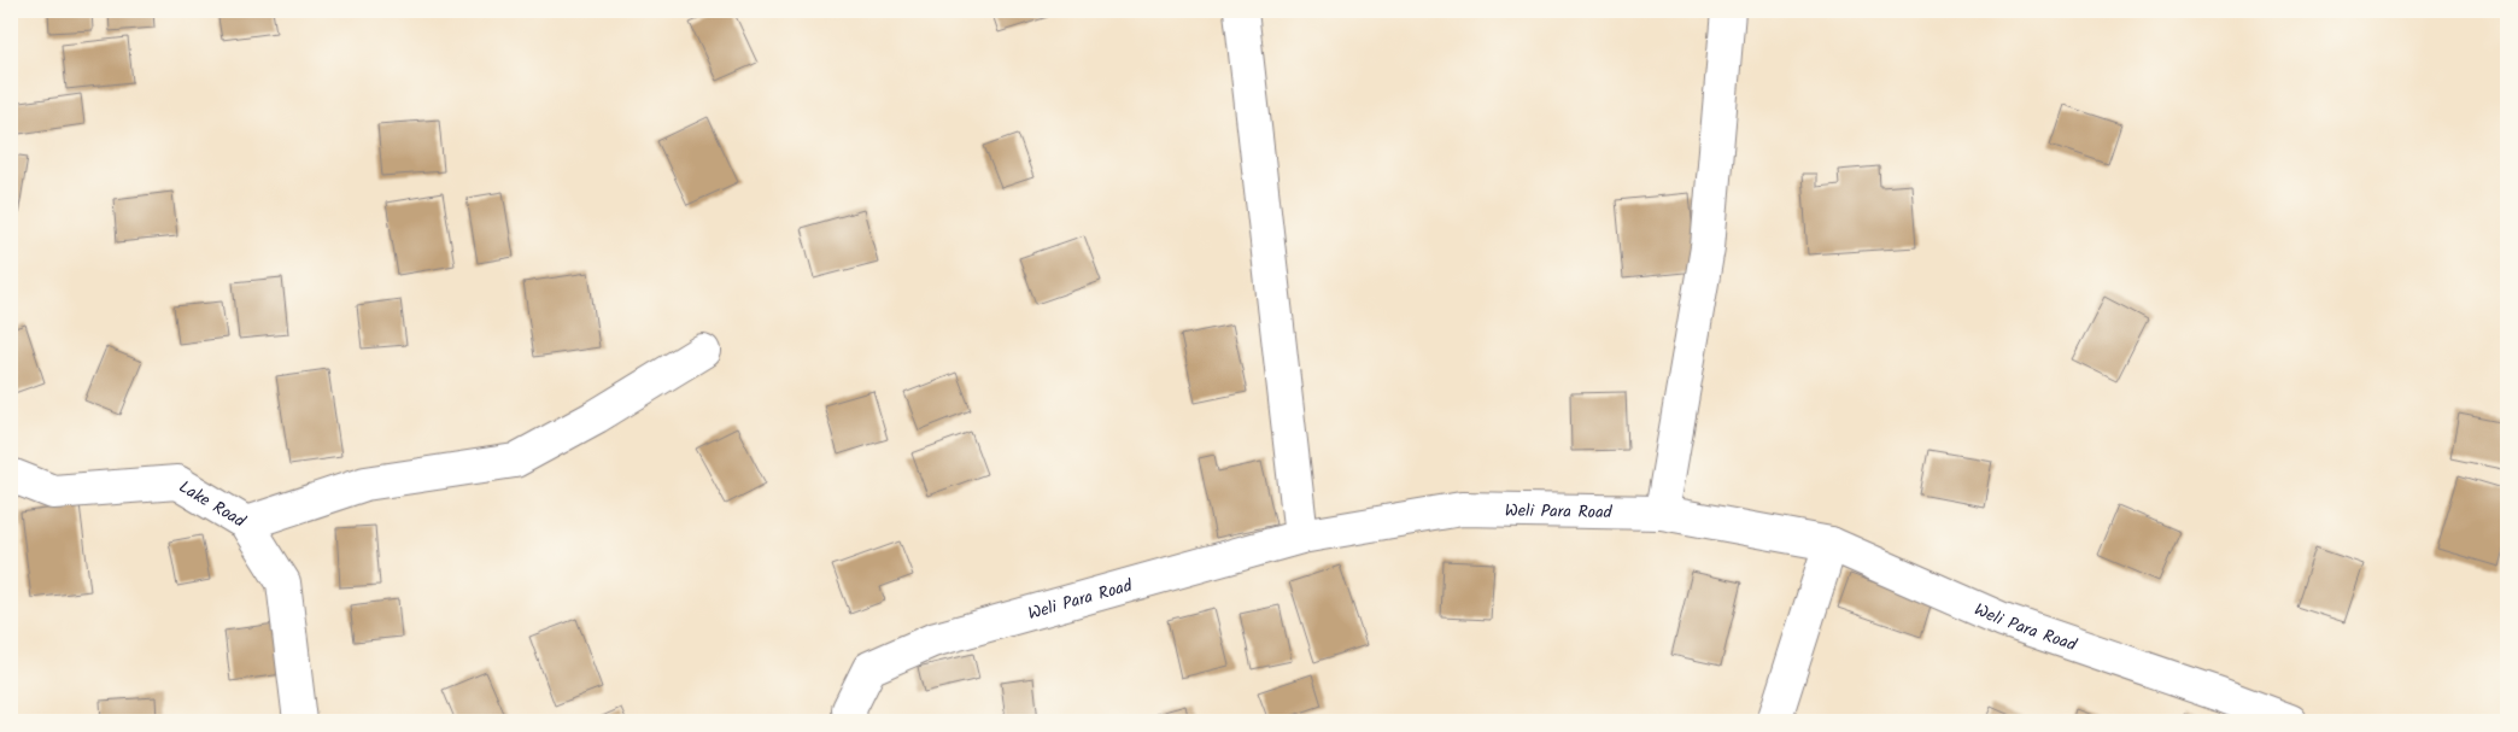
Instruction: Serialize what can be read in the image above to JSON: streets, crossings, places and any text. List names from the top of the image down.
{
  "streets": {
    "street": ["Lake Road", "Weli Para Road"]
  }
}
